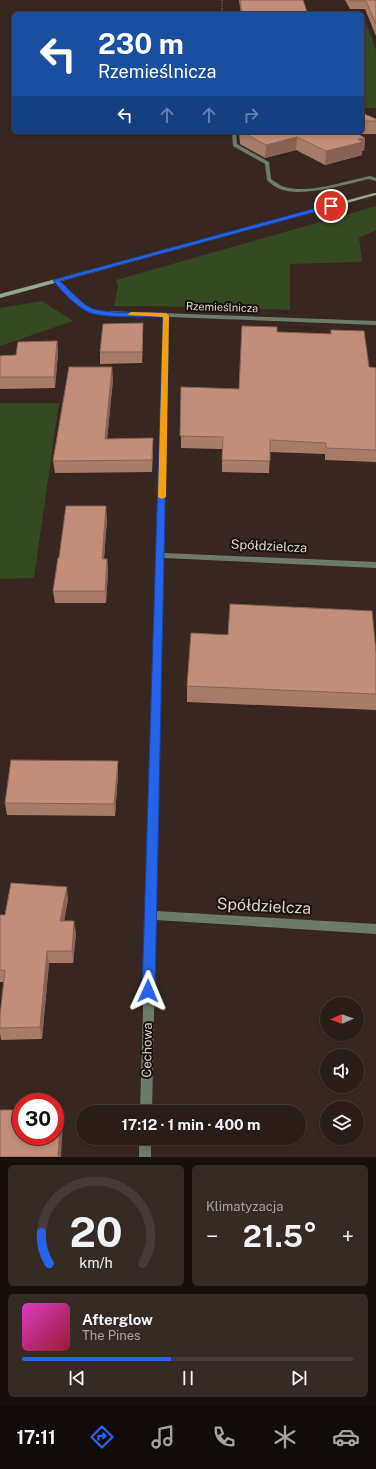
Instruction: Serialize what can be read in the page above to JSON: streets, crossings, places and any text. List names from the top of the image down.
{
  "streets": {
    "street": ["Rzemieślnicza", "Spółdzielcza", "Cechowa"]
  },
  "crossings": [
    ["Rzemieślnicza", "Cechowa"],
    ["Spółdzielcza", "Cechowa"]
  ],
  "north": "left",
  "page": {
    "turn": ["230 m", "Rzemieślnicza"],
    "limit": "30",
    "trip": "17:12 · 1 min · 400 m",
    "tile": "Klimatyzacja",
    "heat": ["−", "21.5°", "+"],
    "song": ["Afterglow", "The Pines"],
    "tabs": "17:11",
    "gauge": ["20", "km/h"]
  }
}
